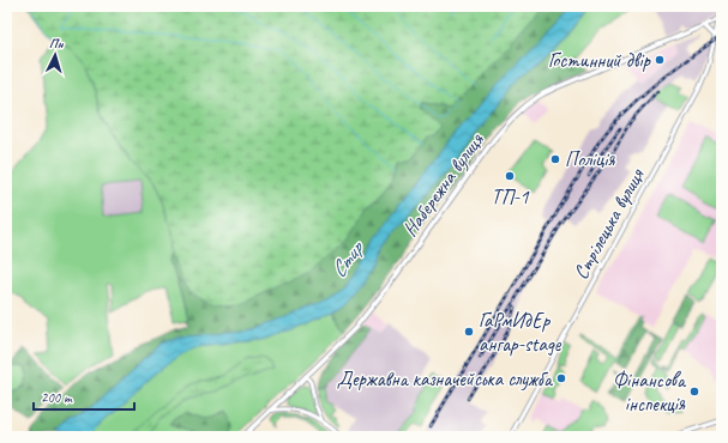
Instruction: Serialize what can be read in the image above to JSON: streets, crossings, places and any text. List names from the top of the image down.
{
  "streets": {
    "main road": ["Набережна вулиця"],
    "street": ["Стрілецька вулиця"]
  },
  "crossings": [
    ["Набережна вулиця", "Стрілецька вулиця"]
  ],
  "water": ["Стир"],
  "places": [
    "Гостинний двір",
    "Поліція",
    "ТП-1",
    "ГаРмИдЕр ангар-stage",
    "Державна казначейська служба",
    "Фінансова інспекція"
  ],
  "scale_bar": "200 m",
  "north": "top"
}
